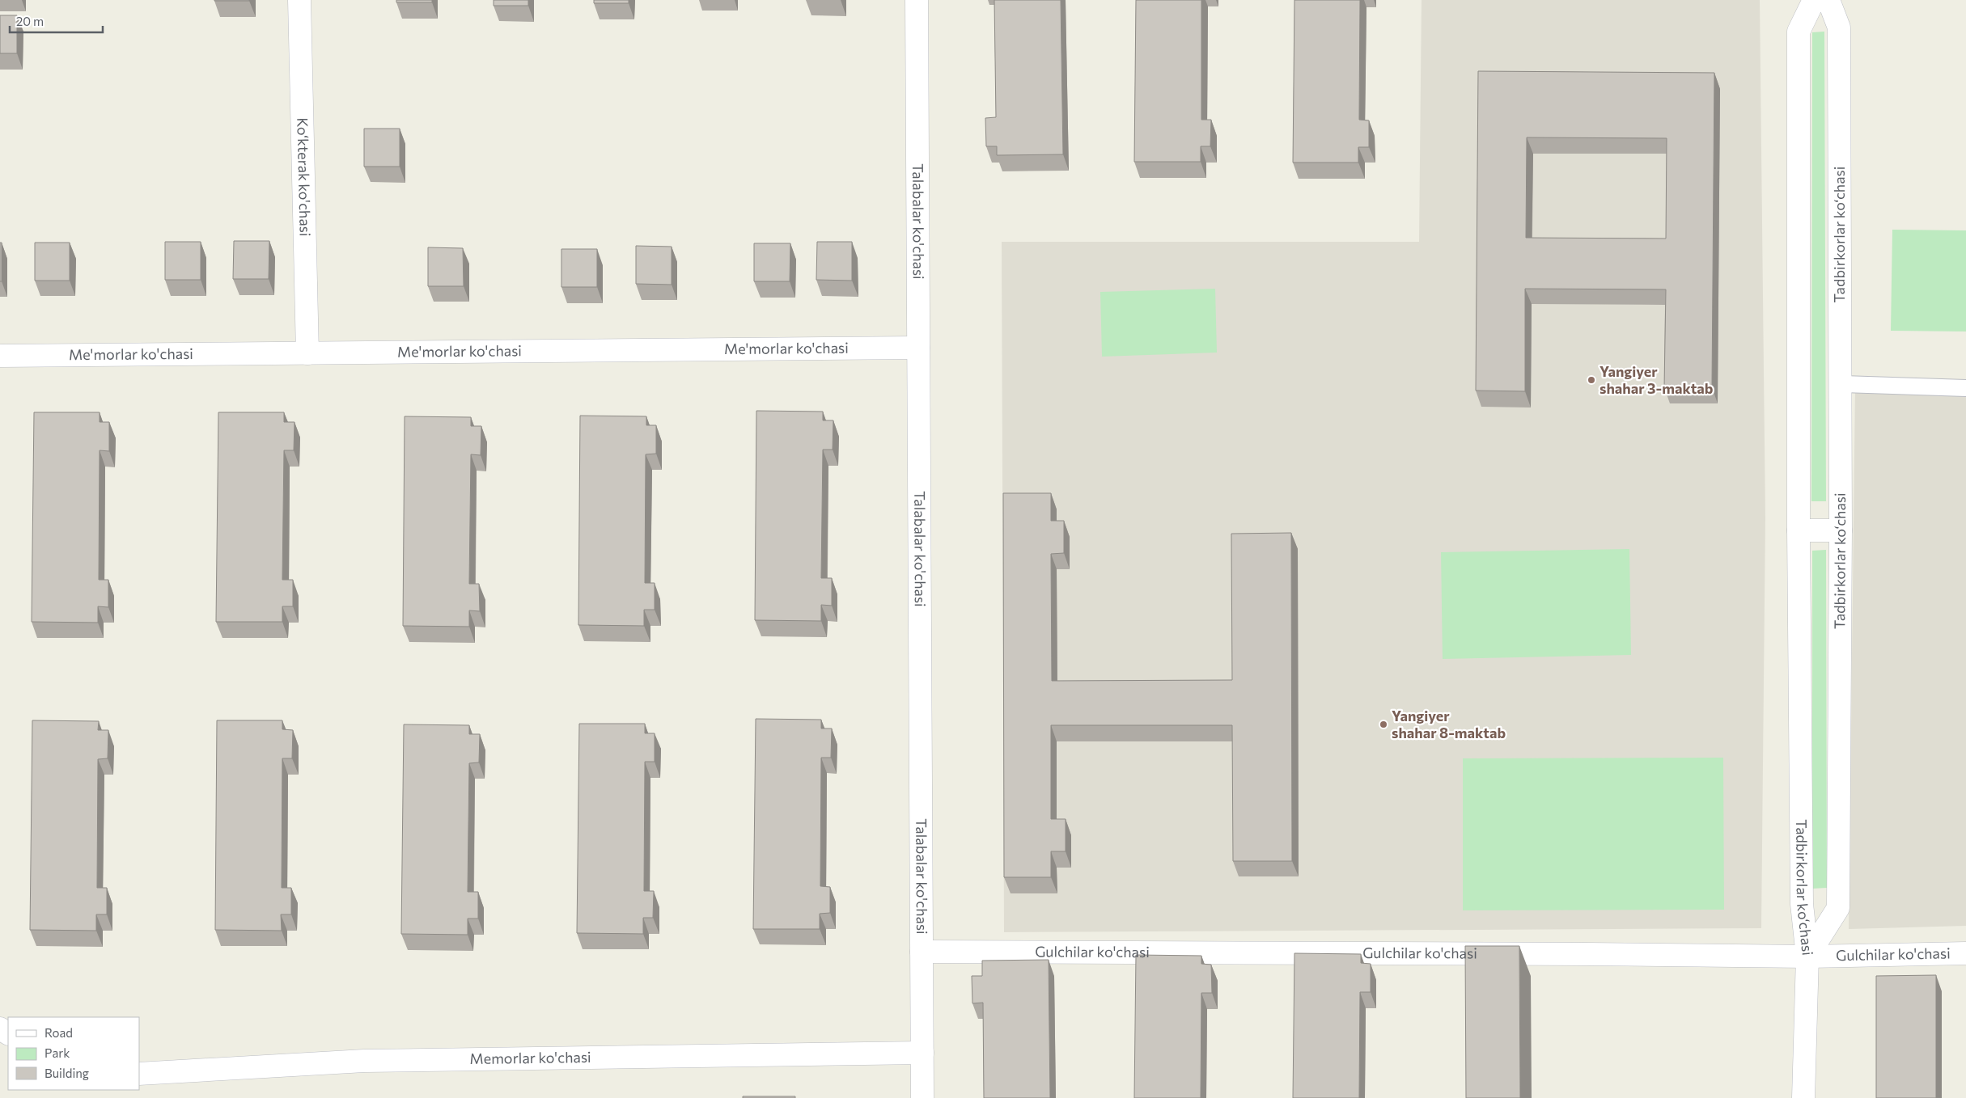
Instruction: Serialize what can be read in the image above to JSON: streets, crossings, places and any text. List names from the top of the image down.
{
  "streets": {
    "street": [
      "Ko‘kterak ko'chasi",
      "Talabalar ko'chasi",
      "Tadbirkorlar ko‘chasi",
      "Me'morlar ko'chasi",
      "Gulchilar ko'chasi",
      "Memorlar ko'chasi"
    ]
  },
  "crossings": [
    ["Ko‘kterak ko'chasi", "Me'morlar ko'chasi"],
    ["Talabalar ko'chasi", "Me'morlar ko'chasi"],
    ["Talabalar ko'chasi", "Gulchilar ko'chasi"],
    ["Talabalar ko'chasi", "Memorlar ko'chasi"],
    ["Tadbirkorlar ko‘chasi", "Gulchilar ko'chasi"]
  ],
  "places": ["Yangiyer shahar 3-maktab", "Yangiyer shahar 8-maktab"],
  "legend": ["Road", "Park", "Building"],
  "scale_bar": "20 m"
}
